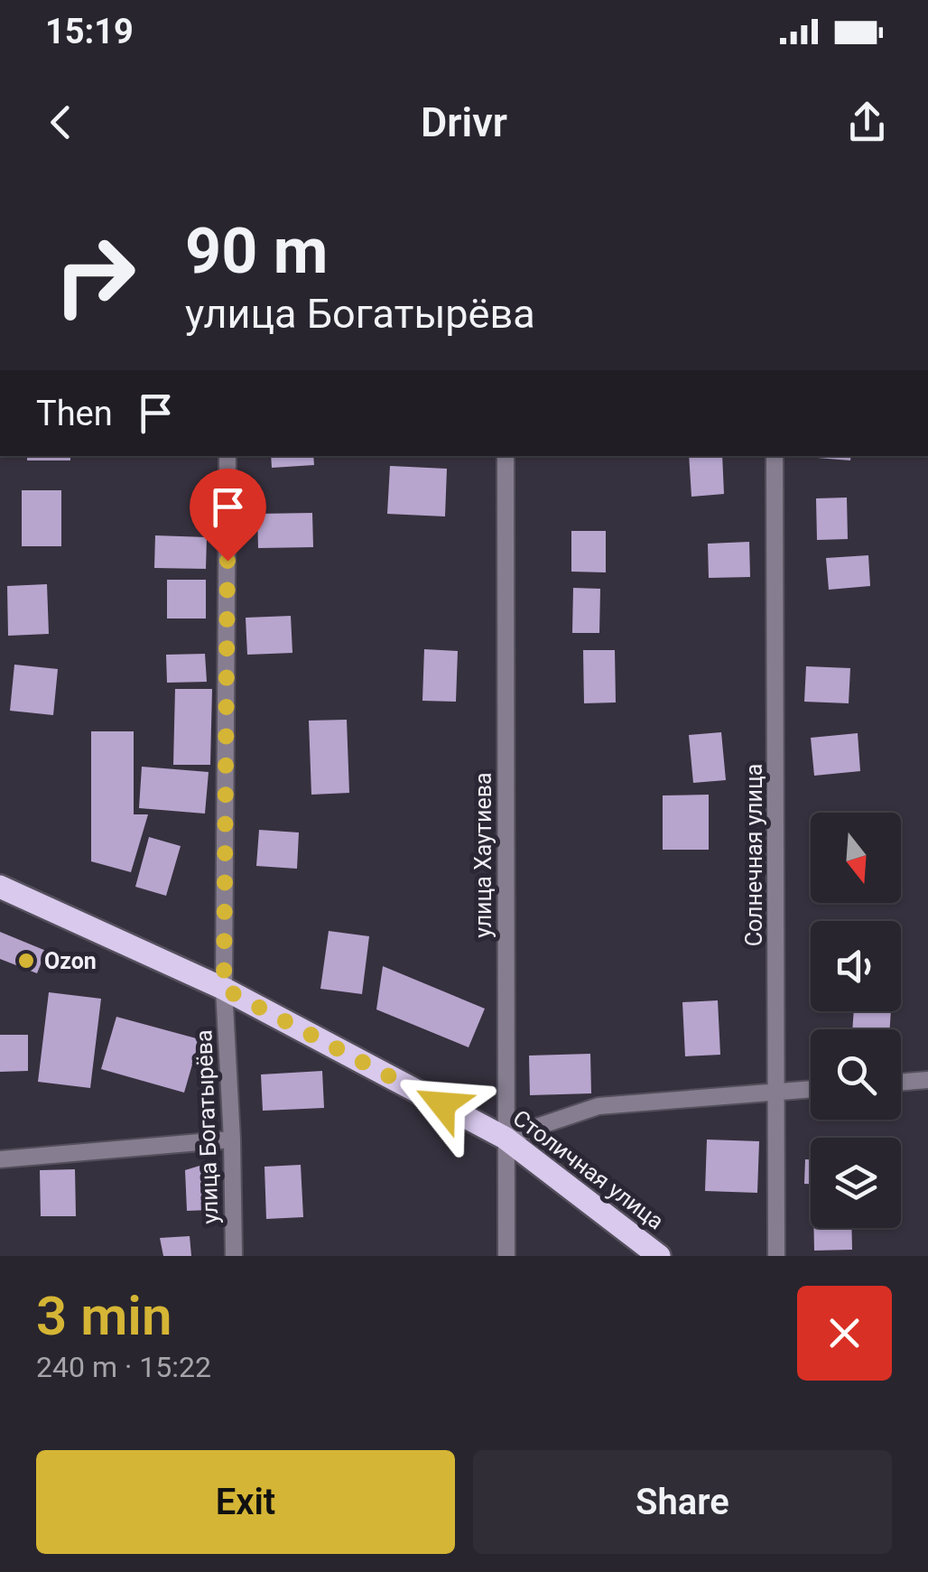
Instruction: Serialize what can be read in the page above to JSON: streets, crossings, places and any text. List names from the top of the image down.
{
  "streets": {
    "main road": ["Столичная улица"],
    "street": ["улица Хаутиева", "Солнечная улица", "улица Богатырёва"]
  },
  "crossings": [
    ["улица Хаутиева", "Столичная улица"],
    ["улица Богатырёва", "Столичная улица"]
  ],
  "places": ["Ozon"],
  "north": "bottom",
  "page": {
    "status": "15:19",
    "header": "Drivr",
    "turn": ["90 m", "улица Богатырёва"],
    "then": "Then",
    "heading": ["3 min", "240 m · 15:22"],
    "buttons": ["Exit", "Share"]
  }
}
